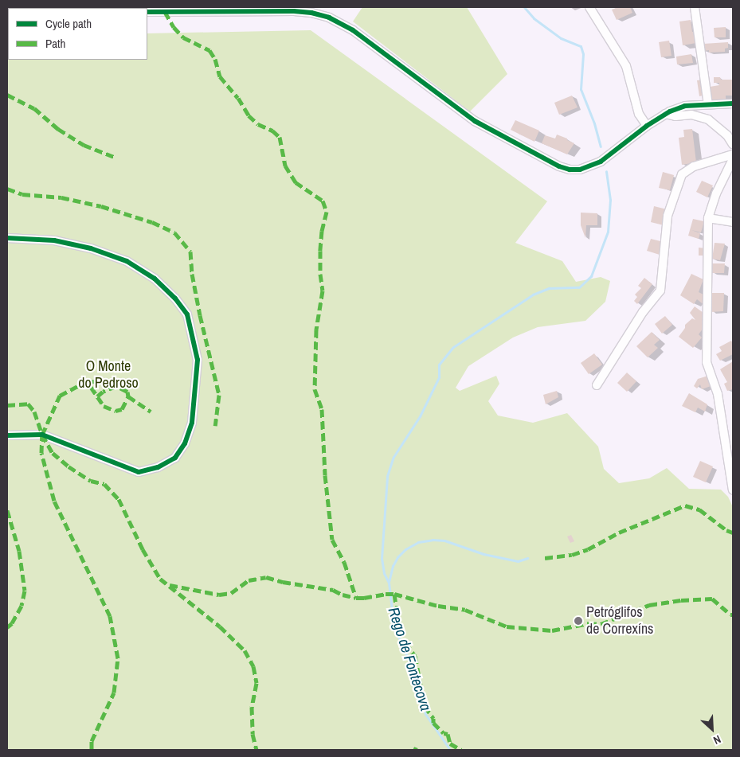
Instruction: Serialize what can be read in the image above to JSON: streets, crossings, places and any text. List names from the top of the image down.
{
  "water": ["Rego de Fontecova"],
  "parks": ["O Monte do Pedroso"],
  "places": ["Petróglifos de Correxíns"],
  "legend": ["Cycle path", "Path"],
  "north": "bottom right"
}
